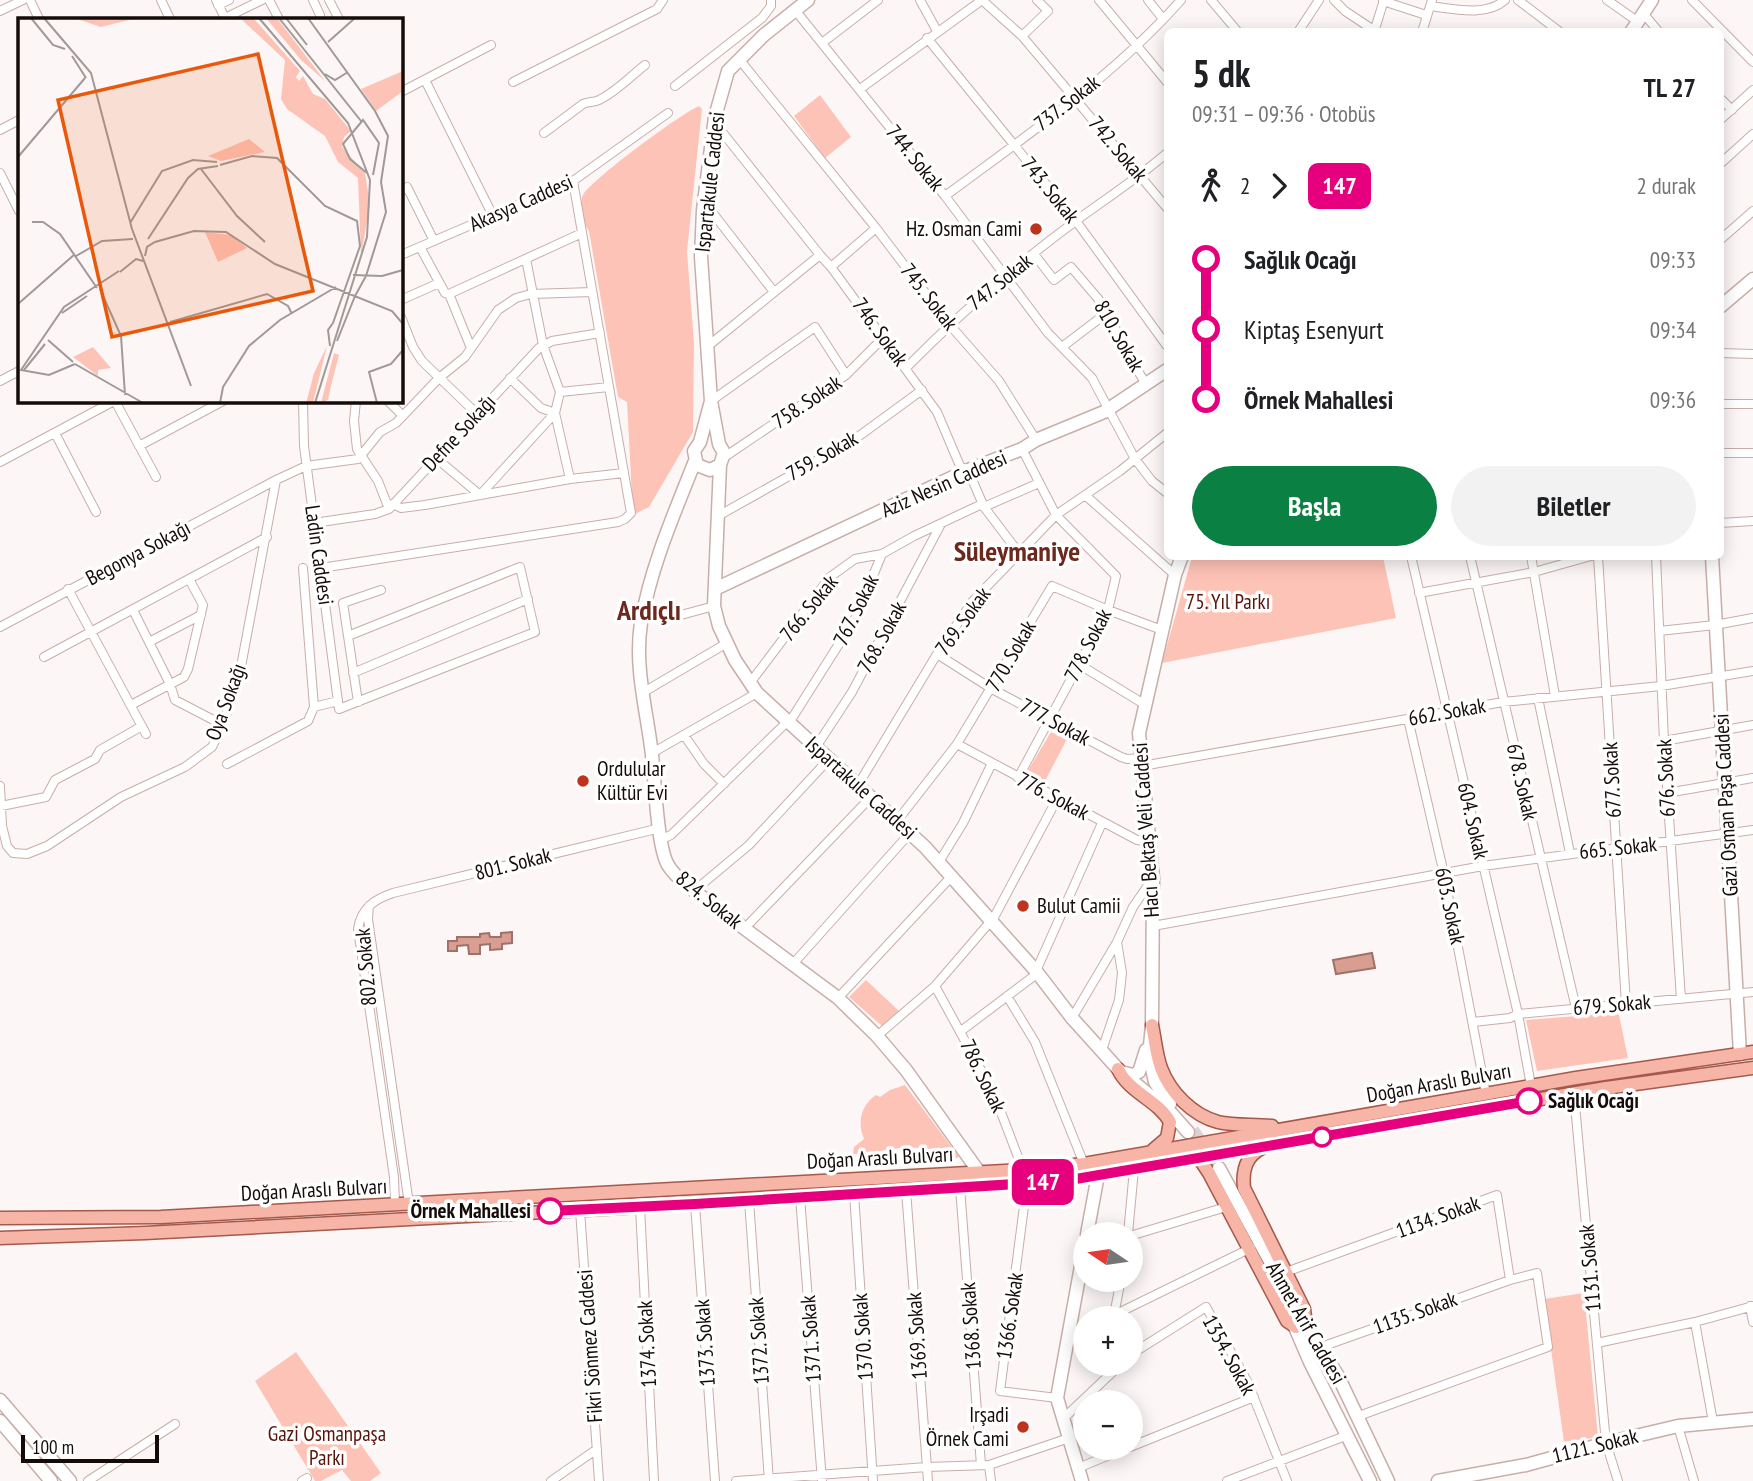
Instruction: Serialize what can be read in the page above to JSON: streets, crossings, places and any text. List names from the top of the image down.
{
  "streets": {
    "main road": ["Doğan Araslı Bulvarı"],
    "street": [
      "737. Sokak",
      "742. Sokak",
      "744. Sokak",
      "Ispartakule Caddesi",
      "743. Sokak",
      "Akasya Caddesi",
      "747. Sokak",
      "745. Sokak",
      "746. Sokak",
      "810. Sokak",
      "758. Sokak",
      "Defne Sokağı",
      "759. Sokak",
      "Aziz Nesin Caddesi",
      "Begonya Sokağı",
      "Ladin Caddesi",
      "766. Sokak",
      "767. Sokak",
      "769. Sokak",
      "768. Sokak",
      "778. Sokak",
      "770. Sokak",
      "Oya Sokağı",
      "662. Sokak",
      "777. Sokak",
      "676. Sokak",
      "677. Sokak",
      "678. Sokak",
      "776. Sokak",
      "Gazi Osman Paşa Caddesi",
      "604. Sokak",
      "Hacı Bektaş Veli Caddesi",
      "665. Sokak",
      "801. Sokak",
      "824. Sokak",
      "603. Sokak",
      "802. Sokak",
      "679. Sokak",
      "786. Sokak",
      "1134. Sokak",
      "1131. Sokak",
      "1135. Sokak",
      "1366. Sokak",
      "Ahmet Arif Caddesi",
      "1368. Sokak",
      "1369. Sokak",
      "1370. Sokak",
      "1371. Sokak",
      "1372. Sokak",
      "1373. Sokak",
      "1374. Sokak",
      "Fikri Sönmez Caddesi",
      "1354. Sokak",
      "1121. Sokak"
    ]
  },
  "crossings": [
    ["737. Sokak", "742. Sokak"],
    ["737. Sokak", "744. Sokak"],
    ["737. Sokak", "743. Sokak"],
    ["742. Sokak", "747. Sokak"],
    ["744. Sokak", "Ispartakule Caddesi"],
    ["744. Sokak", "747. Sokak"],
    ["744. Sokak", "Aziz Nesin Caddesi"],
    ["744. Sokak", "769. Sokak"],
    ["Ispartakule Caddesi", "745. Sokak"],
    ["Ispartakule Caddesi", "746. Sokak"],
    ["Ispartakule Caddesi", "758. Sokak"],
    ["Ispartakule Caddesi", "759. Sokak"],
    ["Ispartakule Caddesi", "Aziz Nesin Caddesi"],
    ["Ispartakule Caddesi", "766. Sokak"],
    ["Ispartakule Caddesi", "767. Sokak"],
    ["Ispartakule Caddesi", "769. Sokak"],
    ["Ispartakule Caddesi", "768. Sokak"],
    ["Ispartakule Caddesi", "770. Sokak"],
    ["Ispartakule Caddesi", "824. Sokak"],
    ["743. Sokak", "747. Sokak"],
    ["747. Sokak", "745. Sokak"],
    ["747. Sokak", "746. Sokak"],
    ["747. Sokak", "810. Sokak"],
    ["745. Sokak", "Aziz Nesin Caddesi"],
    ["746. Sokak", "758. Sokak"],
    ["746. Sokak", "759. Sokak"],
    ["746. Sokak", "Aziz Nesin Caddesi"],
    ["746. Sokak", "767. Sokak"],
    ["746. Sokak", "769. Sokak"],
    ["810. Sokak", "Aziz Nesin Caddesi"],
    ["758. Sokak", "824. Sokak"],
    ["Aziz Nesin Caddesi", "778. Sokak"],
    ["Begonya Sokağı", "Oya Sokağı"],
    ["766. Sokak", "767. Sokak"],
    ["767. Sokak", "768. Sokak"],
    ["767. Sokak", "778. Sokak"],
    ["767. Sokak", "801. Sokak"],
    ["767. Sokak", "824. Sokak"],
    ["769. Sokak", "778. Sokak"],
    ["769. Sokak", "777. Sokak"],
    ["778. Sokak", "770. Sokak"],
    ["778. Sokak", "777. Sokak"],
    ["778. Sokak", "776. Sokak"],
    ["770. Sokak", "777. Sokak"],
    ["770. Sokak", "776. Sokak"],
    ["770. Sokak", "Hacı Bektaş Veli Caddesi"],
    ["662. Sokak", "777. Sokak"],
    ["662. Sokak", "676. Sokak"],
    ["662. Sokak", "677. Sokak"],
    ["662. Sokak", "678. Sokak"],
    ["662. Sokak", "Gazi Osman Paşa Caddesi"],
    ["662. Sokak", "604. Sokak"],
    ["662. Sokak", "Hacı Bektaş Veli Caddesi"],
    ["662. Sokak", "603. Sokak"],
    ["777. Sokak", "Hacı Bektaş Veli Caddesi"],
    ["676. Sokak", "665. Sokak"],
    ["676. Sokak", "679. Sokak"],
    ["677. Sokak", "665. Sokak"],
    ["677. Sokak", "679. Sokak"],
    ["678. Sokak", "665. Sokak"],
    ["678. Sokak", "679. Sokak"],
    ["776. Sokak", "Hacı Bektaş Veli Caddesi"],
    ["Gazi Osman Paşa Caddesi", "665. Sokak"],
    ["Gazi Osman Paşa Caddesi", "679. Sokak"],
    ["Gazi Osman Paşa Caddesi", "Doğan Araslı Bulvarı"],
    ["604. Sokak", "665. Sokak"],
    ["604. Sokak", "679. Sokak"],
    ["604. Sokak", "Doğan Araslı Bulvarı"],
    ["Hacı Bektaş Veli Caddesi", "665. Sokak"],
    ["665. Sokak", "603. Sokak"],
    ["801. Sokak", "824. Sokak"],
    ["801. Sokak", "802. Sokak"],
    ["824. Sokak", "Doğan Araslı Bulvarı"],
    ["603. Sokak", "679. Sokak"],
    ["603. Sokak", "Doğan Araslı Bulvarı"],
    ["802. Sokak", "Doğan Araslı Bulvarı"],
    ["786. Sokak", "Doğan Araslı Bulvarı"],
    ["Doğan Araslı Bulvarı", "1131. Sokak"],
    ["Doğan Araslı Bulvarı", "1366. Sokak"],
    ["Doğan Araslı Bulvarı", "1368. Sokak"],
    ["Doğan Araslı Bulvarı", "1369. Sokak"],
    ["Doğan Araslı Bulvarı", "1370. Sokak"],
    ["Doğan Araslı Bulvarı", "1371. Sokak"],
    ["Doğan Araslı Bulvarı", "1372. Sokak"],
    ["Doğan Araslı Bulvarı", "1373. Sokak"],
    ["Doğan Araslı Bulvarı", "1374. Sokak"],
    ["Doğan Araslı Bulvarı", "Fikri Sönmez Caddesi"],
    ["1134. Sokak", "1135. Sokak"],
    ["1131. Sokak", "1121. Sokak"],
    ["1135. Sokak", "Ahmet Arif Caddesi"]
  ],
  "districts": ["Süleymaniye", "Ardıçlı"],
  "parks": ["75. Yıl Parkı", "Gazi Osmanpaşa Parkı"],
  "places": [
    "Hz. Osman Cami",
    "Ordulular Kültür Evi",
    "Bulut Camii",
    "Sağlık Ocağı",
    "Örnek Mahallesi",
    "Irşadi Örnek Cami"
  ],
  "lines": ["bus line 147"],
  "scale_bar": "100 m",
  "north": "left",
  "page": {
    "on_map": "147",
    "heading": ["5 dk", "09:31 – 09:36 · Otobüs", "TL 27"],
    "legs": ["2", "147", "2 durak"],
    "list": [
      {
        "name": "Sağlık Ocağı",
        "value": "09:33"
      },
      {
        "name": "Kiptaş Esenyurt",
        "value": "09:34"
      },
      {
        "name": "Örnek Mahallesi",
        "value": "09:36"
      }
    ],
    "buttons": ["Başla", "Biletler"],
    "map_buttons": ["+", "−"],
    "scale": "100 m"
  }
}
